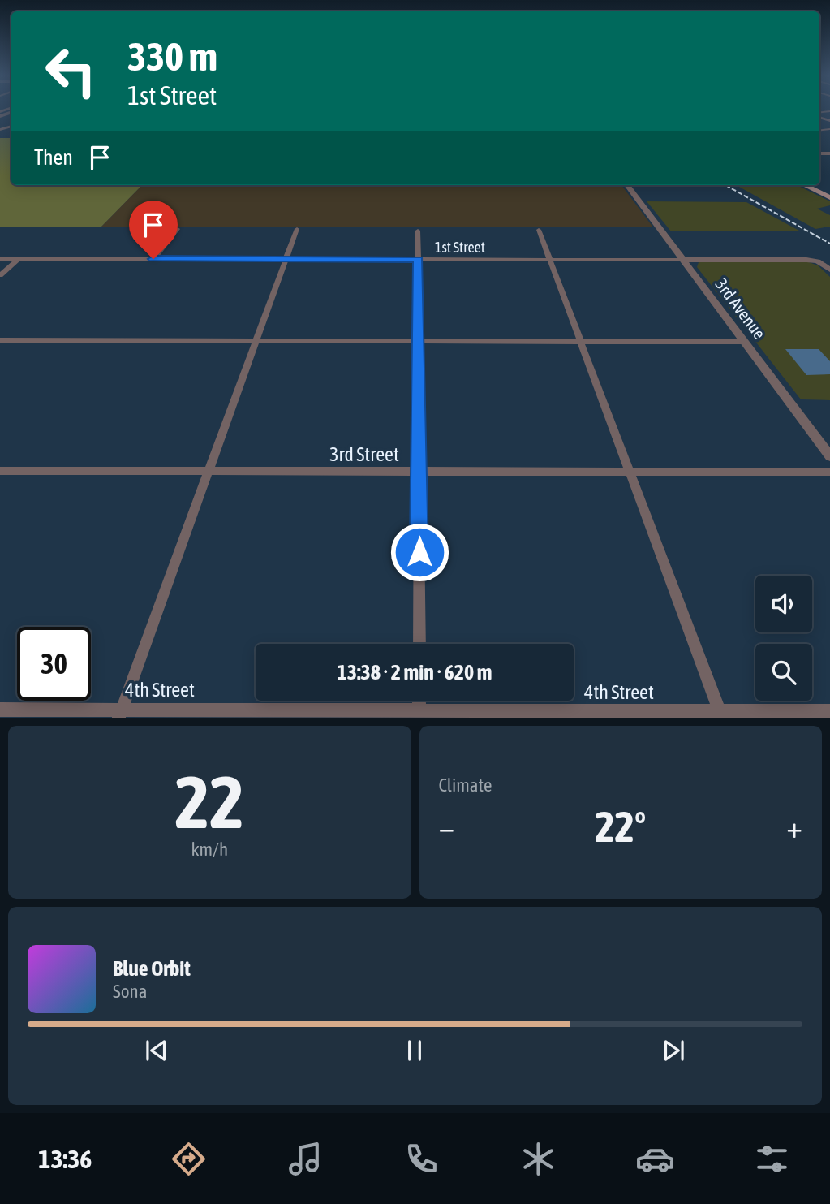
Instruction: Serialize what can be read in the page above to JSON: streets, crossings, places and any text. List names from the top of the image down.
{
  "streets": {
    "street": [
      "1st Street",
      "3rd Avenue",
      "3rd Street",
      "4th Street"
    ]
  },
  "crossings": [
    ["1st Street", "3rd Avenue"]
  ],
  "page": {
    "turn": ["330 m", "1st Street"],
    "then": "Then",
    "limit": "30",
    "trip": "13:38 · 2 min · 620 m",
    "tile": [
      ["22", "km/h"],
      "Climate"
    ],
    "heat": ["−", "22°", "+"],
    "song": ["Blue Orbit", "Sona"],
    "tabs": "13:36"
  }
}
